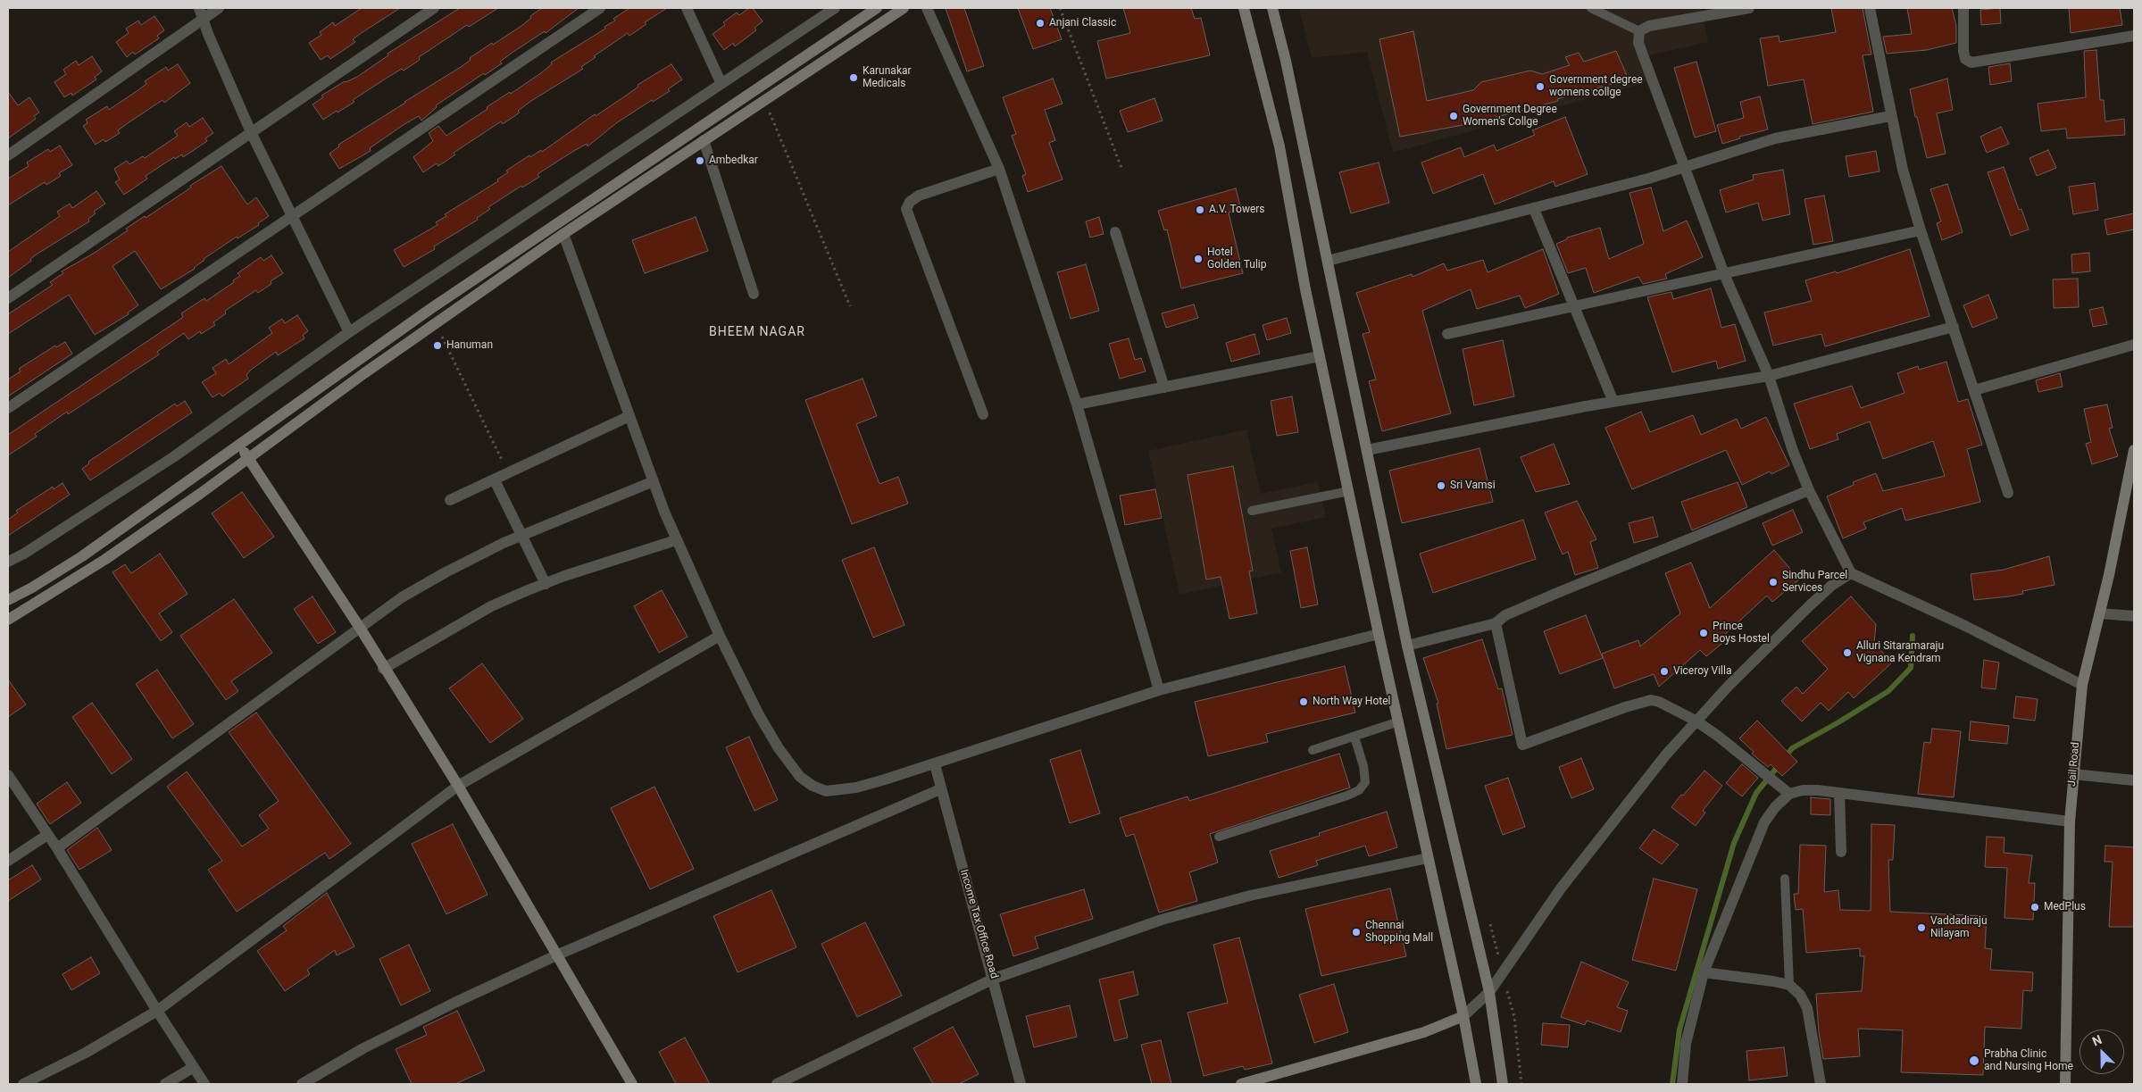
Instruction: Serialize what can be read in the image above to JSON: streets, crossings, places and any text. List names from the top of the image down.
{
  "streets": {
    "street": ["Jail Road", "Income Tax Office Road"]
  },
  "districts": ["BHEEM NAGAR"],
  "places": [
    "Anjani Classic",
    "Karunakar Medicals",
    "Government degree womens collge",
    "Government Degree Women's Collge",
    "Ambedkar",
    "A.V. Towers",
    "Hotel Golden Tulip",
    "Hanuman",
    "Sri Vamsi",
    "Sindhu Parcel Services",
    "Prince Boys Hostel",
    "Alluri Sitaramaraju Vignana Kendram",
    "Viceroy Villa",
    "North Way Hotel",
    "MedPlus",
    "Vaddadiraju Nilayam",
    "Chennai Shopping Mall",
    "Prabha Clinic and Nursing Home"
  ],
  "north": "top left"
}
